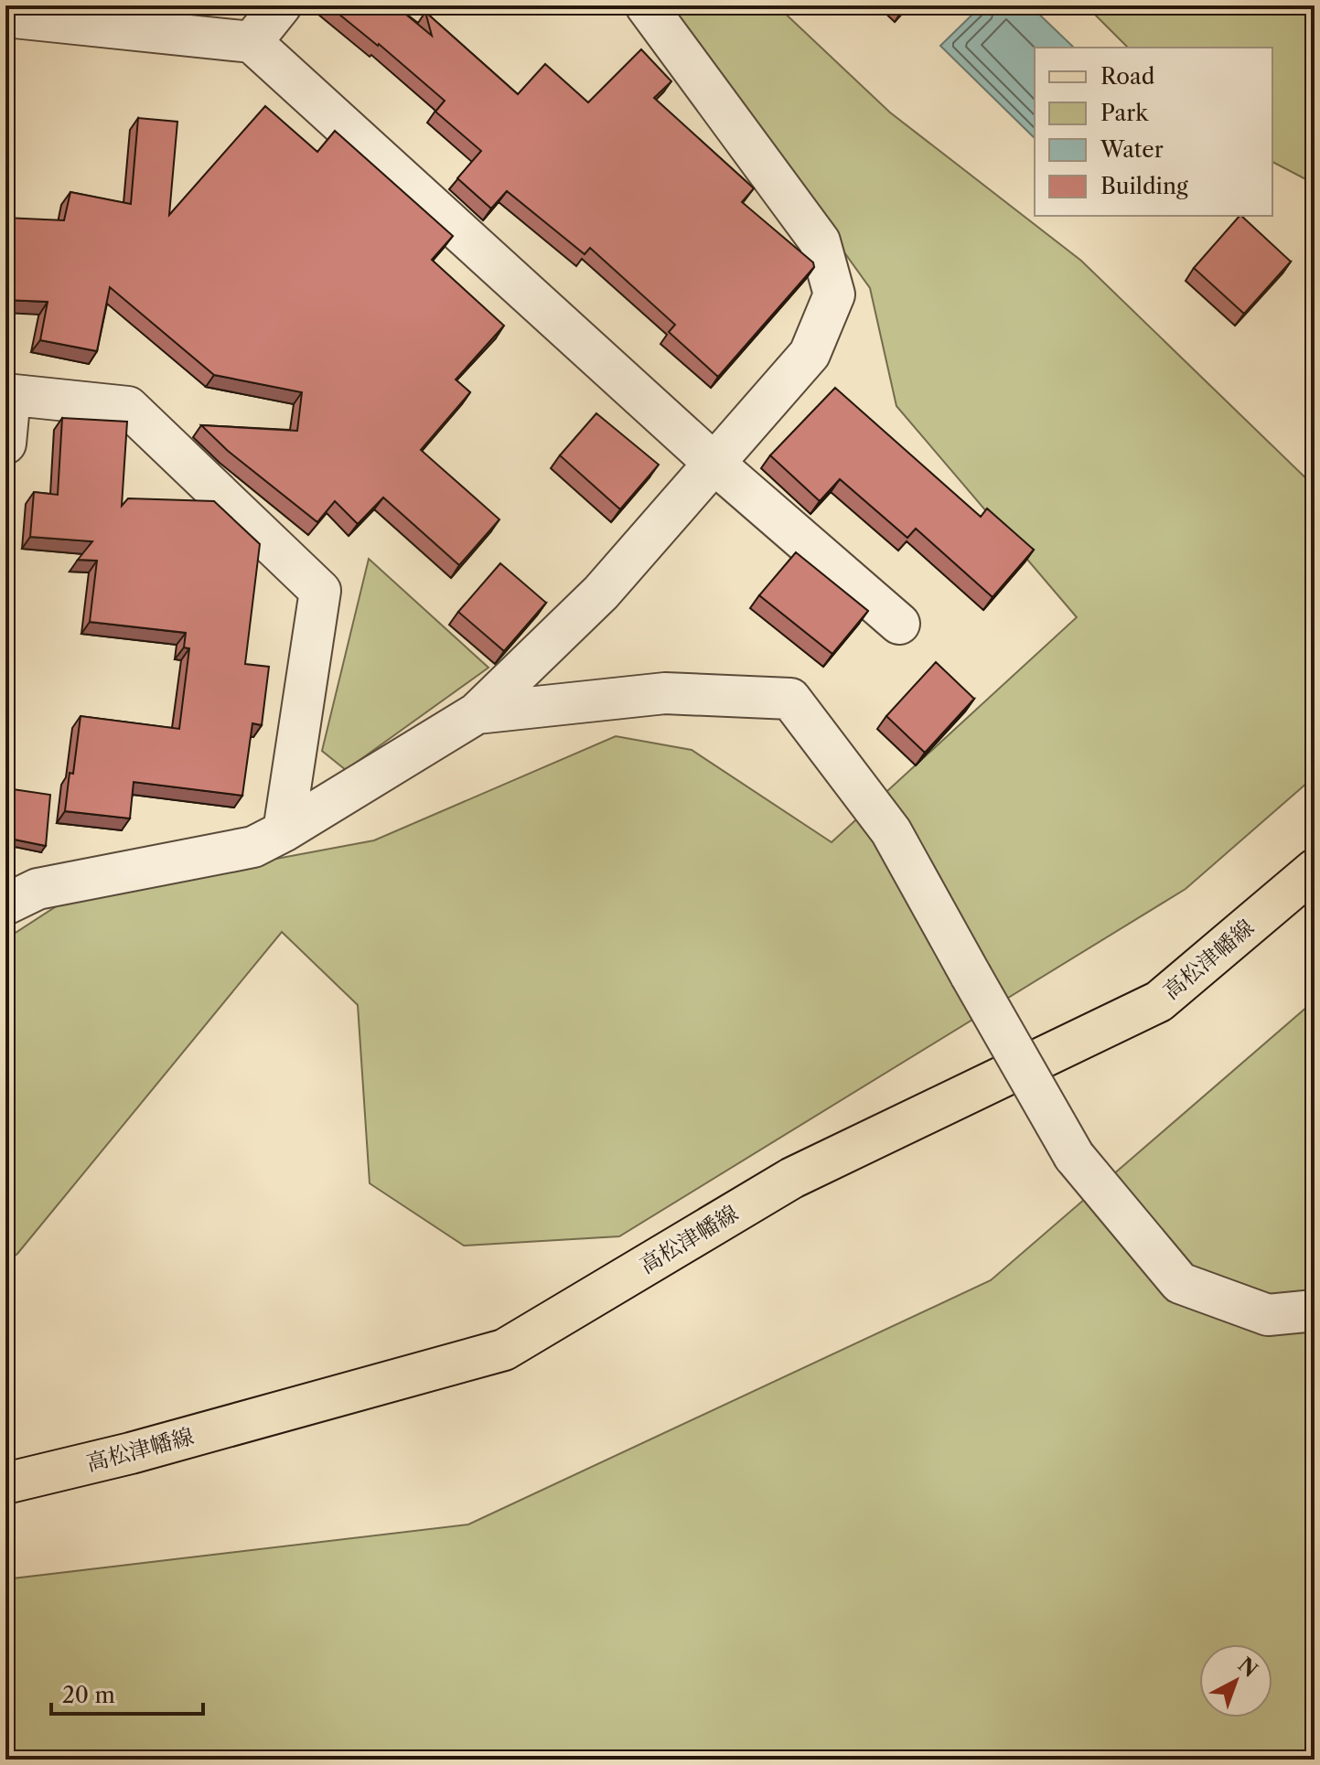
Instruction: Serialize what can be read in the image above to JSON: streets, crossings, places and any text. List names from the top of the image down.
{
  "streets": {
    "main road": ["高松津幡線"]
  },
  "legend": [
    "Road",
    "Park",
    "Water",
    "Building"
  ],
  "scale_bar": "20 m",
  "north": "top right"
}
